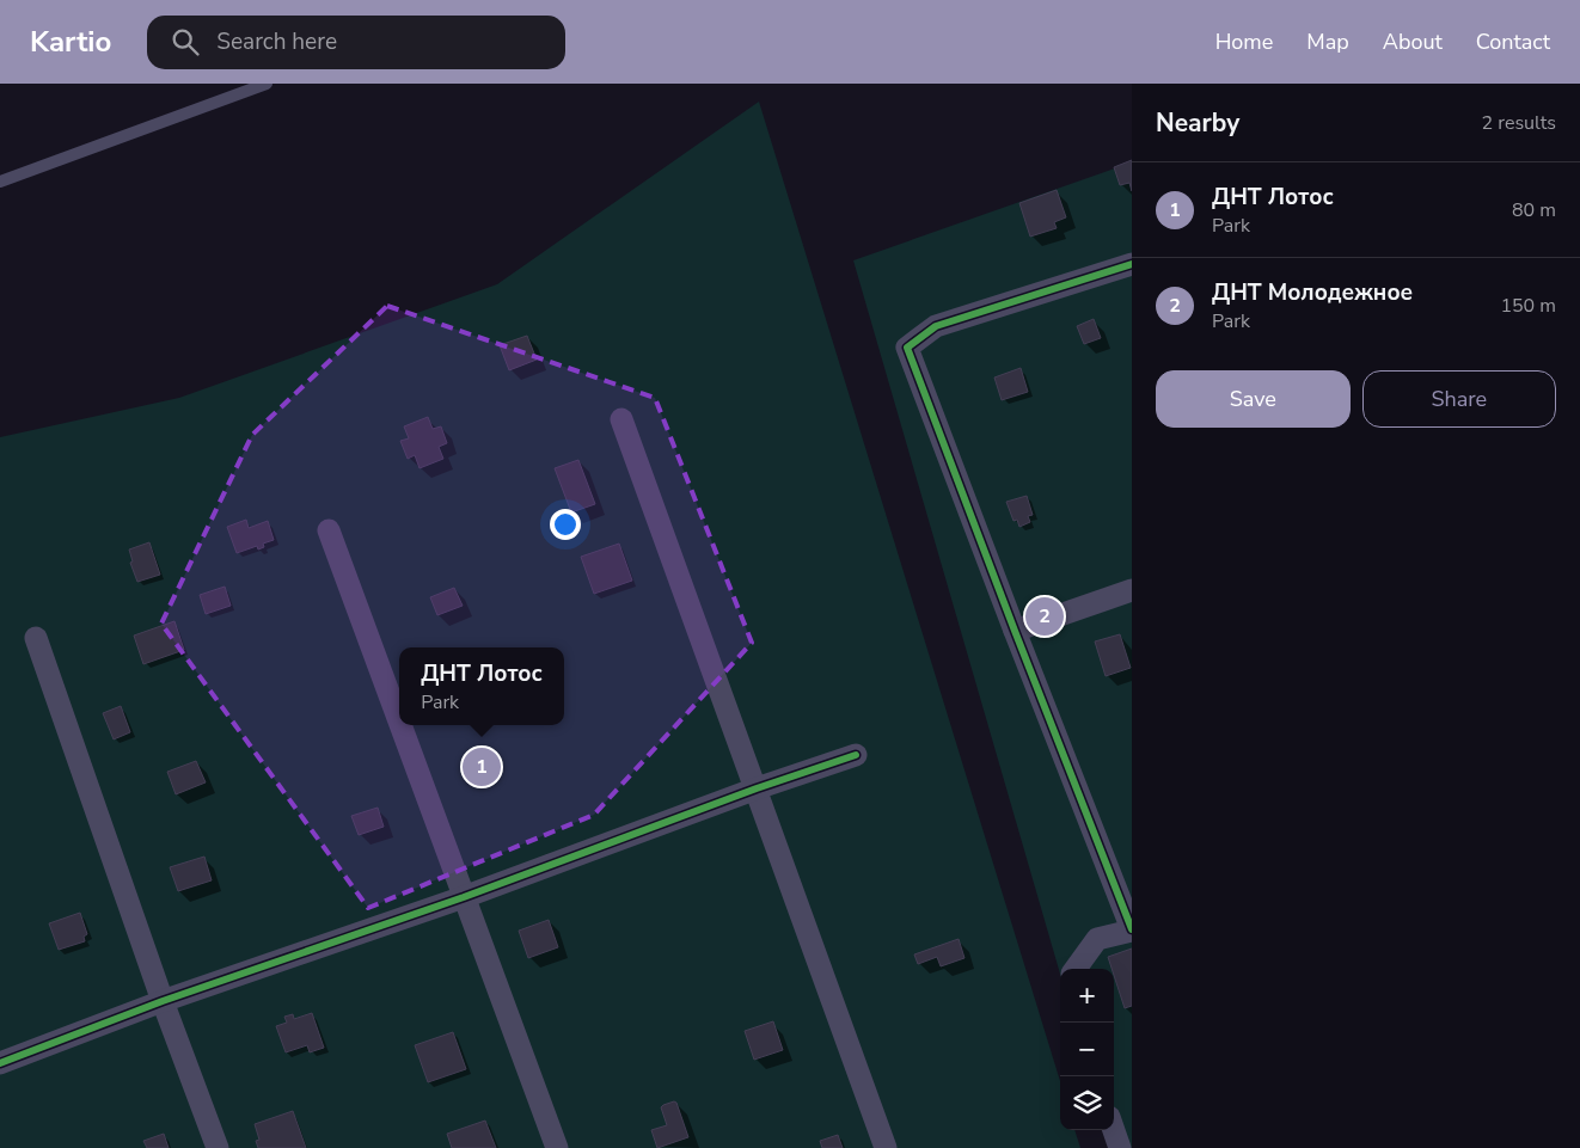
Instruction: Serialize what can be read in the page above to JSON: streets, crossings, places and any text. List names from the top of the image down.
{
  "page": {
    "header": "Kartio",
    "search": "Search here",
    "nav": [
      "Home",
      "Map",
      "About",
      "Contact"
    ],
    "heading": ["Nearby", "2 results"],
    "list": [
      {
        "mark": "1",
        "name": "ДНТ Лотос",
        "note": "Park",
        "value": "80 m"
      },
      {
        "mark": "2",
        "name": "ДНТ Молодежное",
        "note": "Park",
        "value": "150 m"
      }
    ],
    "buttons": ["Save", "Share"],
    "pins": ["2", "1"],
    "popup": ["ДНТ Лотос", "Park"],
    "map_buttons": ["+", "−"]
  }
}
